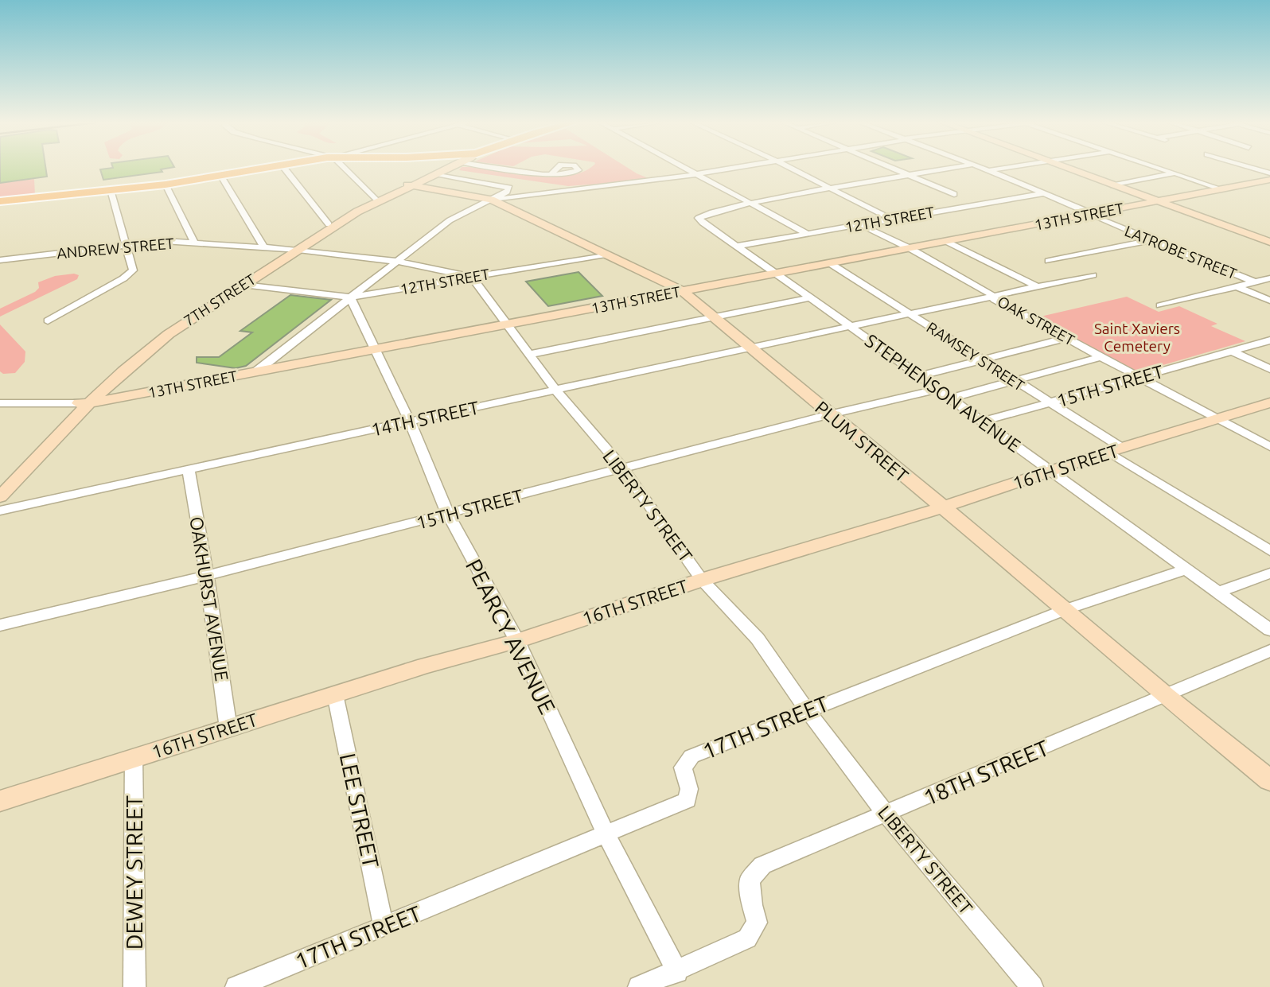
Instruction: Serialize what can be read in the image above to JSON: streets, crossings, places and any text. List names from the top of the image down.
{
  "streets": {
    "street": [
      "13TH STREET",
      "12TH STREET",
      "ANDREW STREET",
      "LATROBE STREET",
      "7TH STREET",
      "OAK STREET",
      "RAMSEY STREET",
      "15TH STREET",
      "STEPHENSON AVENUE",
      "14TH STREET",
      "PLUM STREET",
      "16TH STREET",
      "LIBERTY STREET",
      "OAKHURST AVENUE",
      "PEARCY AVENUE",
      "17TH STREET",
      "18TH STREET",
      "LEE STREET",
      "DEWEY STREET"
    ]
  },
  "crossings": [
    ["13TH STREET", "LATROBE STREET"],
    ["13TH STREET", "7TH STREET"],
    ["13TH STREET", "OAK STREET"],
    ["13TH STREET", "RAMSEY STREET"],
    ["13TH STREET", "STEPHENSON AVENUE"],
    ["13TH STREET", "PLUM STREET"],
    ["13TH STREET", "LIBERTY STREET"],
    ["13TH STREET", "PEARCY AVENUE"],
    ["12TH STREET", "LATROBE STREET"],
    ["12TH STREET", "OAK STREET"],
    ["12TH STREET", "STEPHENSON AVENUE"],
    ["12TH STREET", "PLUM STREET"],
    ["12TH STREET", "LIBERTY STREET"],
    ["12TH STREET", "PEARCY AVENUE"],
    ["7TH STREET", "PLUM STREET"],
    ["OAK STREET", "15TH STREET"],
    ["OAK STREET", "14TH STREET"],
    ["OAK STREET", "16TH STREET"],
    ["RAMSEY STREET", "15TH STREET"],
    ["RAMSEY STREET", "14TH STREET"],
    ["RAMSEY STREET", "16TH STREET"],
    ["15TH STREET", "STEPHENSON AVENUE"],
    ["15TH STREET", "PLUM STREET"],
    ["15TH STREET", "LIBERTY STREET"],
    ["15TH STREET", "OAKHURST AVENUE"],
    ["15TH STREET", "PEARCY AVENUE"],
    ["STEPHENSON AVENUE", "14TH STREET"],
    ["STEPHENSON AVENUE", "16TH STREET"],
    ["STEPHENSON AVENUE", "17TH STREET"],
    ["14TH STREET", "PLUM STREET"],
    ["14TH STREET", "LIBERTY STREET"],
    ["14TH STREET", "OAKHURST AVENUE"],
    ["14TH STREET", "PEARCY AVENUE"],
    ["PLUM STREET", "16TH STREET"],
    ["PLUM STREET", "17TH STREET"],
    ["PLUM STREET", "18TH STREET"],
    ["16TH STREET", "LIBERTY STREET"],
    ["16TH STREET", "OAKHURST AVENUE"],
    ["16TH STREET", "PEARCY AVENUE"],
    ["16TH STREET", "LEE STREET"],
    ["16TH STREET", "DEWEY STREET"],
    ["LIBERTY STREET", "17TH STREET"],
    ["LIBERTY STREET", "18TH STREET"],
    ["PEARCY AVENUE", "17TH STREET"],
    ["PEARCY AVENUE", "18TH STREET"],
    ["17TH STREET", "LEE STREET"]
  ],
  "parks": ["Saint Xaviers Cemetery"]
}
